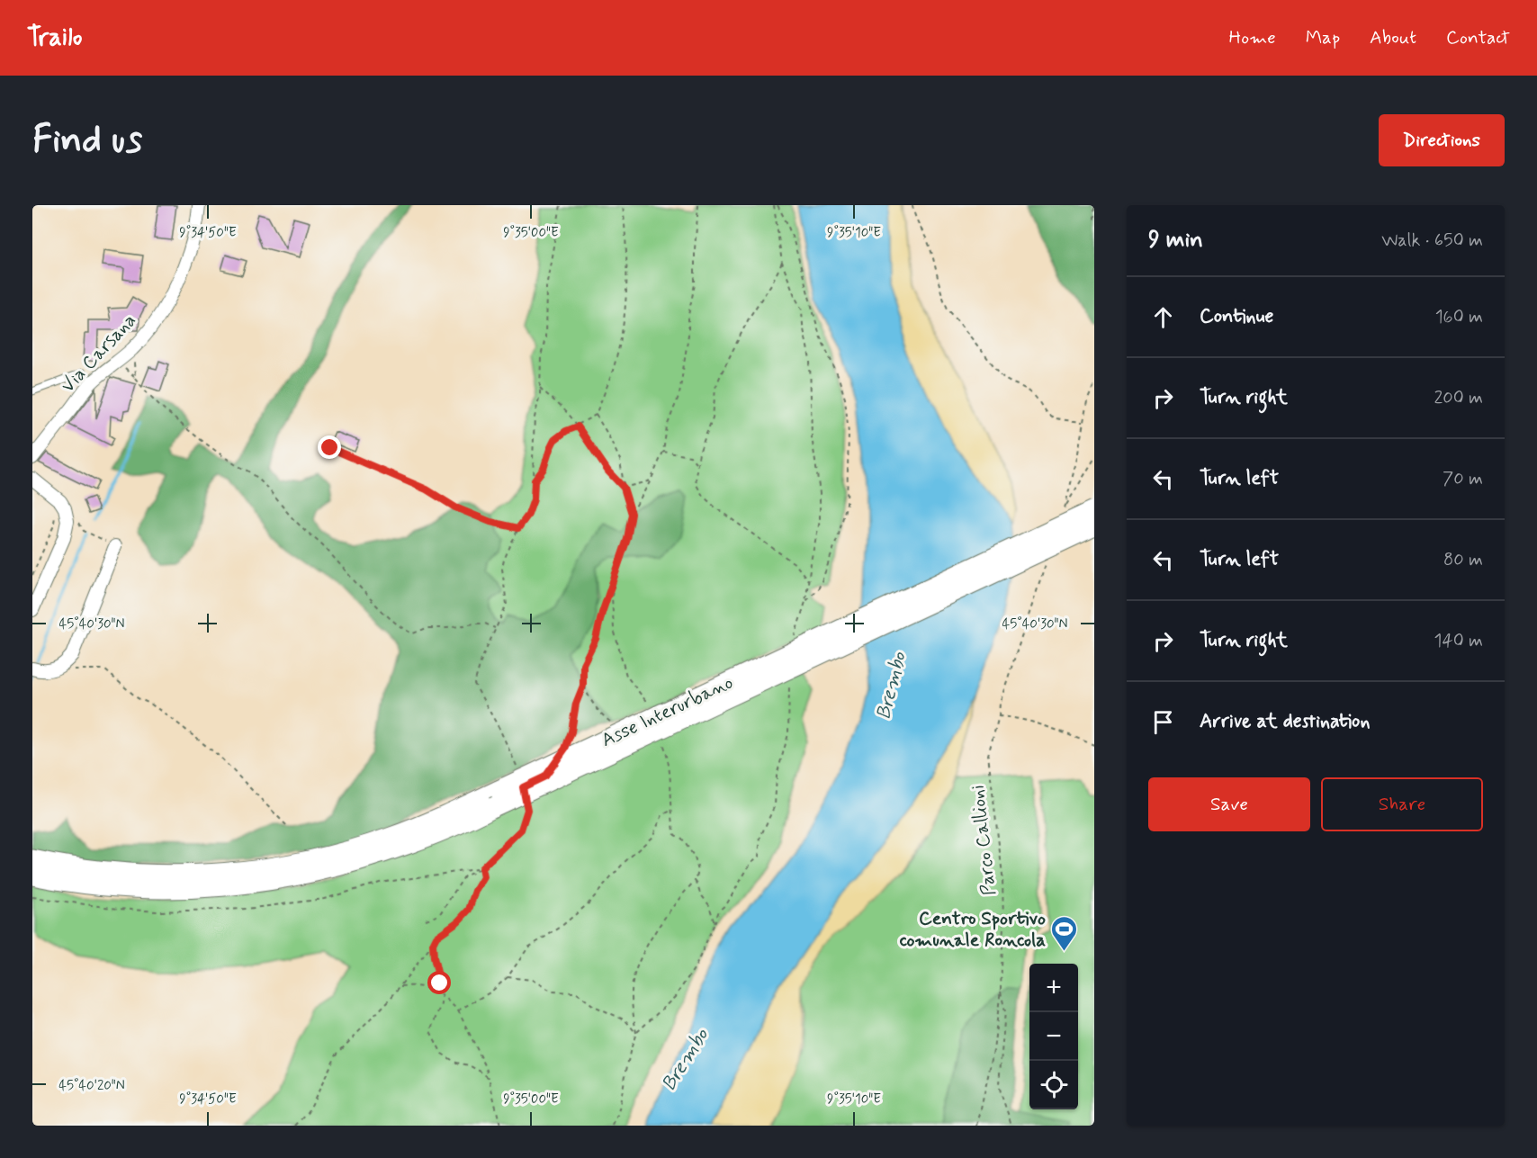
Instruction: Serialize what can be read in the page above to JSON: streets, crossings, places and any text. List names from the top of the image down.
{
  "streets": {
    "highway": ["Asse Interurbano"],
    "street": ["Via Carsana"],
    "path": ["Parco Callioni"]
  },
  "water": ["Brembo"],
  "places": {
    "sports": ["Centro Sportivo comunale Roncola"]
  },
  "page": {
    "header": "Trailo",
    "nav": [
      "Home",
      "Map",
      "About",
      "Contact"
    ],
    "buttons": [
      "Directions",
      ["Save", "Share"]
    ],
    "title": "Find us",
    "heading": ["9 min", "Walk · 650 m"],
    "list": [
      ["Continue", "160 m"],
      ["Turn right", "200 m"],
      ["Turn left", "70 m"],
      ["Turn left", "80 m"],
      ["Turn right", "140 m"],
      "Arrive at destination"
    ],
    "map_buttons": ["+", "−"]
  },
  "coordinates": [
    "9°34'50\"E",
    "9°35'00\"E",
    "9°35'10\"E",
    "45°40'30\"N",
    "45°40'20\"N"
  ]
}
